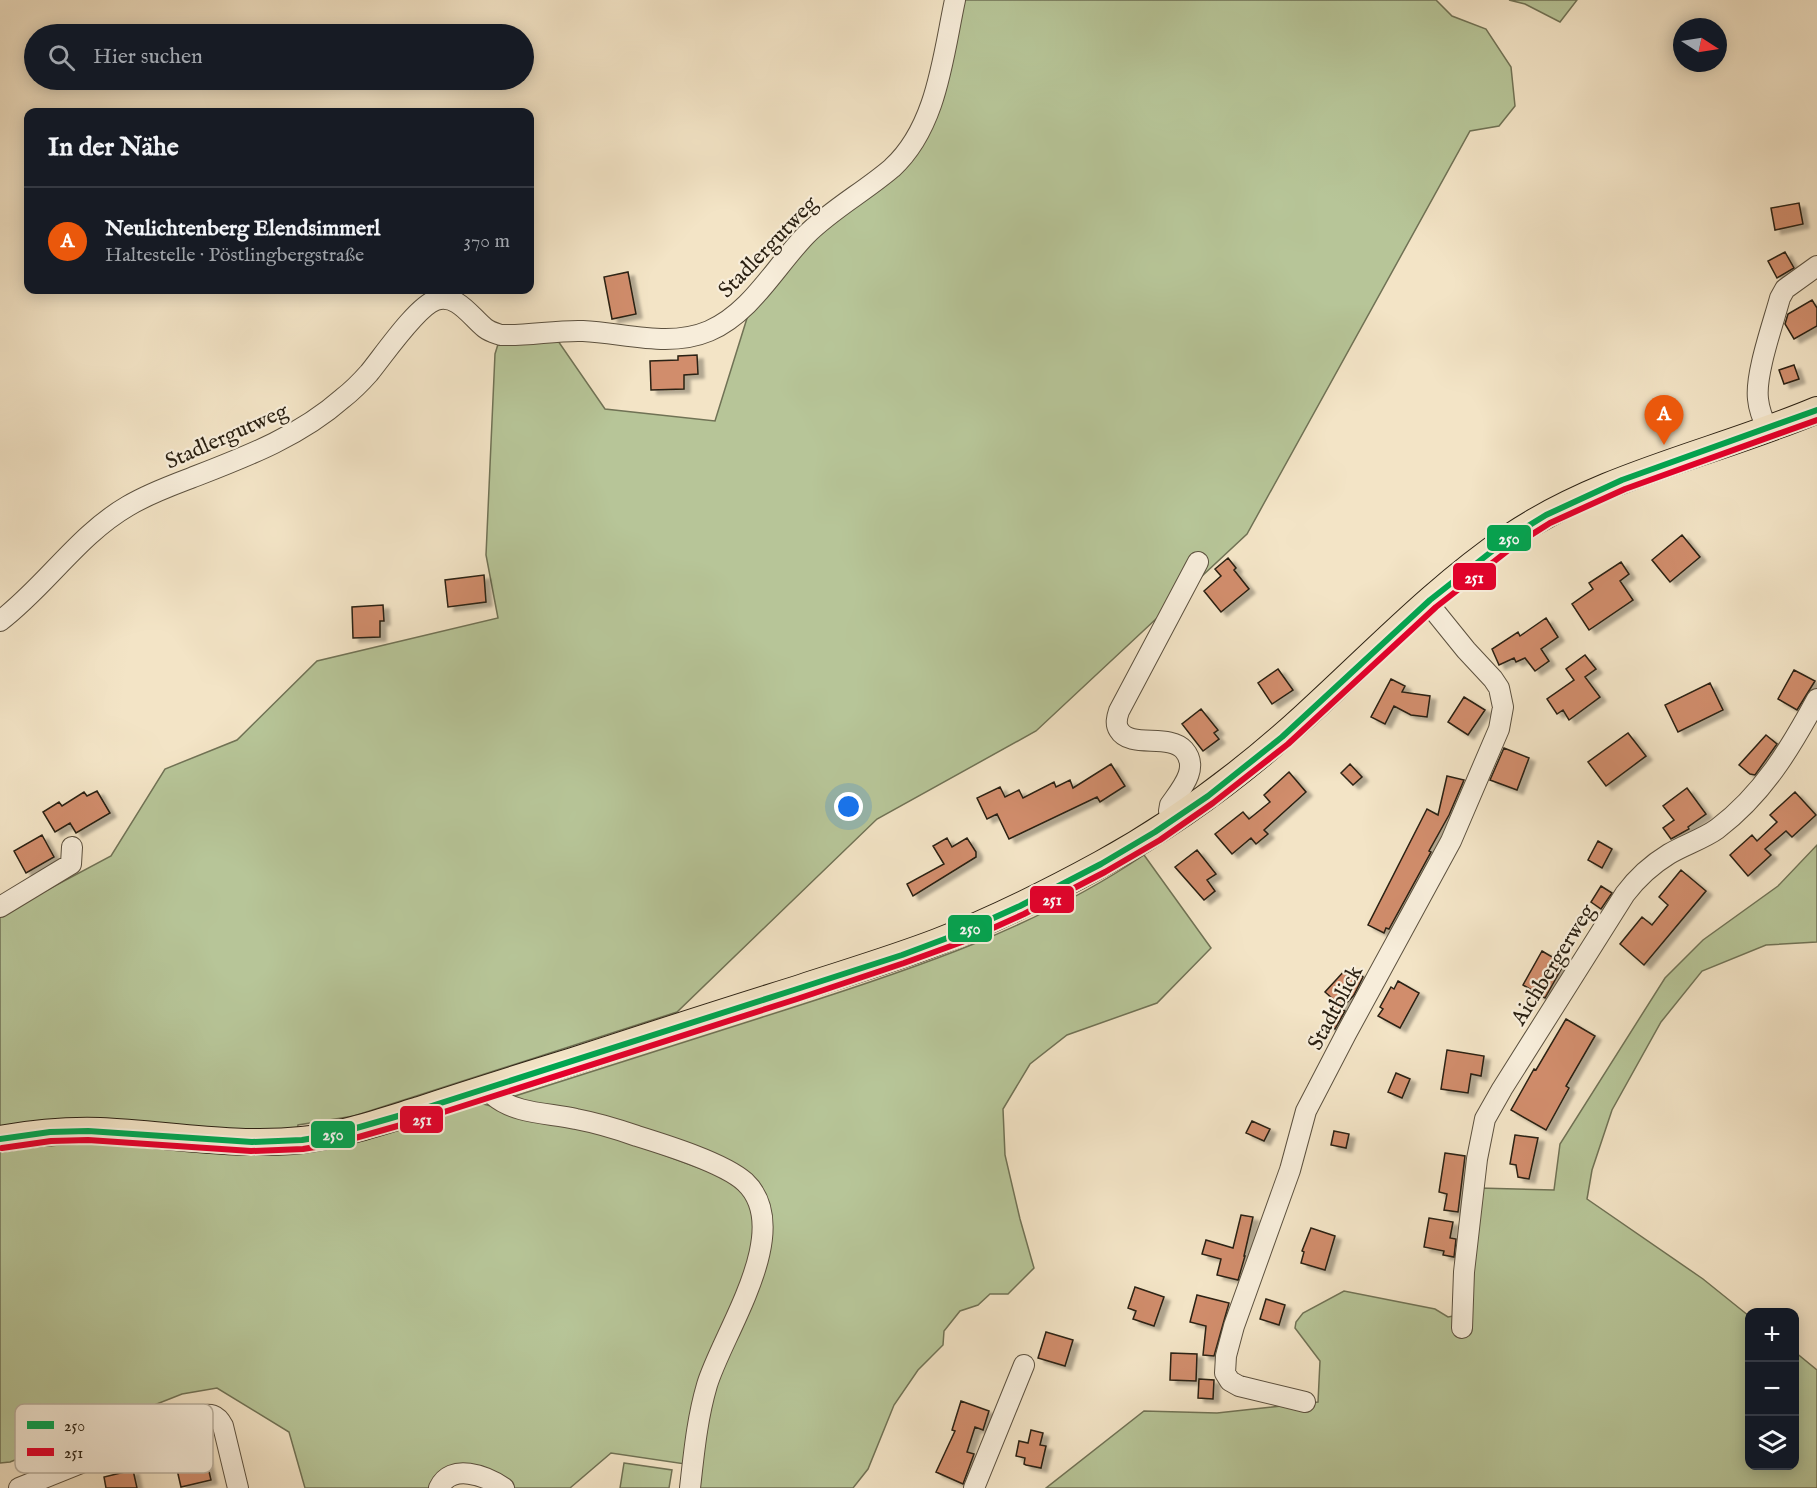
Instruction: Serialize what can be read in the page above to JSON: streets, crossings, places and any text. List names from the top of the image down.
{
  "streets": {
    "street": ["Stadlergutweg", "Aichbergerweg", "Stadtblick"]
  },
  "lines": ["transit line 250", "transit line 251"],
  "legend": ["250", "251"],
  "north": "right",
  "page": {
    "search": "Hier suchen",
    "heading": "In der Nähe",
    "list": [
      {
        "mark": "A",
        "name": "Neulichtenberg Elendsimmerl",
        "note": "Haltestelle · Pöstlingbergstraße",
        "value": "370 m"
      }
    ],
    "pins": "A",
    "map_buttons": ["+", "−"]
  }
}
